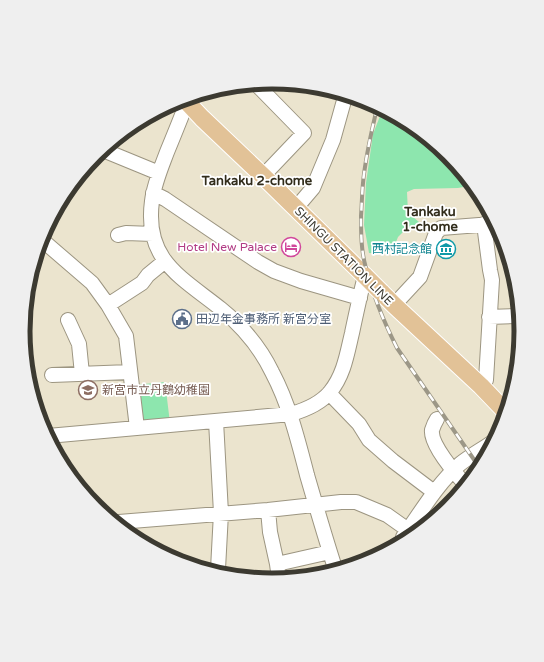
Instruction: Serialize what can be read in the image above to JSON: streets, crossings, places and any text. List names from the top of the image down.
{
  "streets": {
    "main road": ["SHINGU STATION LINE"]
  },
  "districts": ["Tankaku 2-chome", "Tankaku 1-chome"],
  "places": {
    "hotel": ["Hotel New Palace"],
    "museum": ["西村記念館"],
    "public building": ["田辺年金事務所 新宮分室"],
    "school or university": ["新宮市立丹鶴幼稚園"]
  }
}
